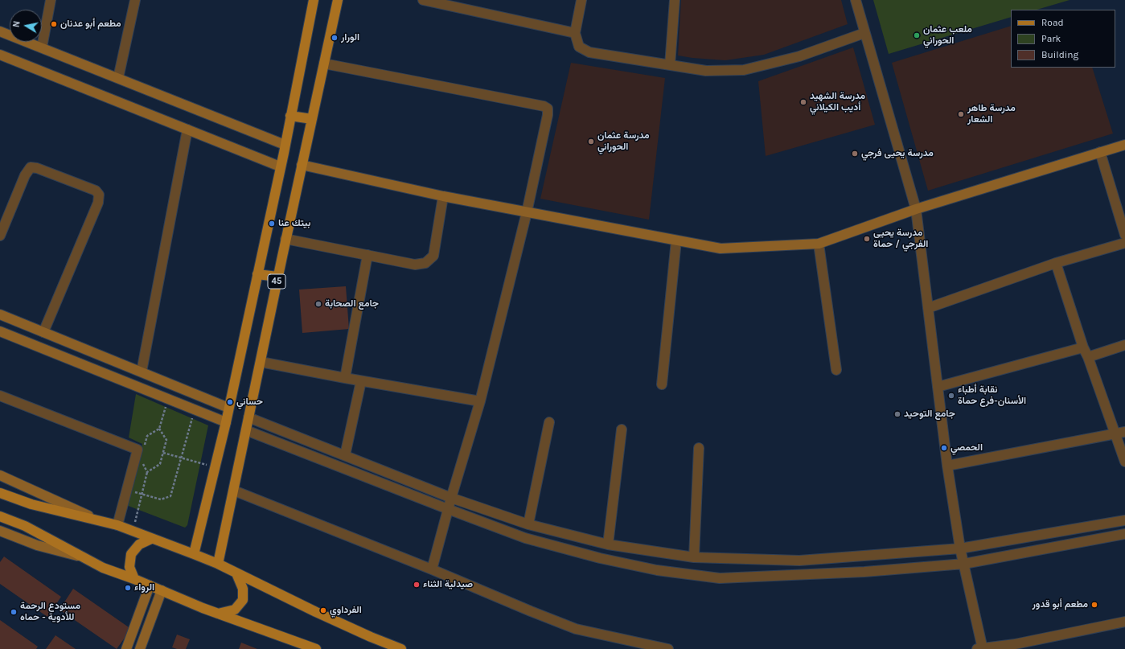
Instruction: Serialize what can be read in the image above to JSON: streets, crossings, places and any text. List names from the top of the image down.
{
  "streets": {
    "main road": ["45"]
  },
  "places": [
    "مطعم أبو عدنان",
    "ملعب عثمان الحوراني",
    "الورار",
    "مدرسة الشهيد أديب الكيلاني",
    "مدرسة طاهر الشعار",
    "مدرسة عثمان الحوراني",
    "مدرسة يحيى فرجي",
    "بيتك عنا",
    "مدرسة يحيى الفرجي / حماة",
    "جامع الصحابة",
    "نقابة أطباء الأسنان-فرع حماة",
    "حساني",
    "جامع التوحيد",
    "الحمصي",
    "صيدلية الثناء",
    "الرواء",
    "مطعم أبو قدور",
    "الفرداوي",
    "مستودع الرحمة للأدوية - حماه"
  ],
  "legend": ["Road", "Park", "Building"],
  "north": "left"
}
